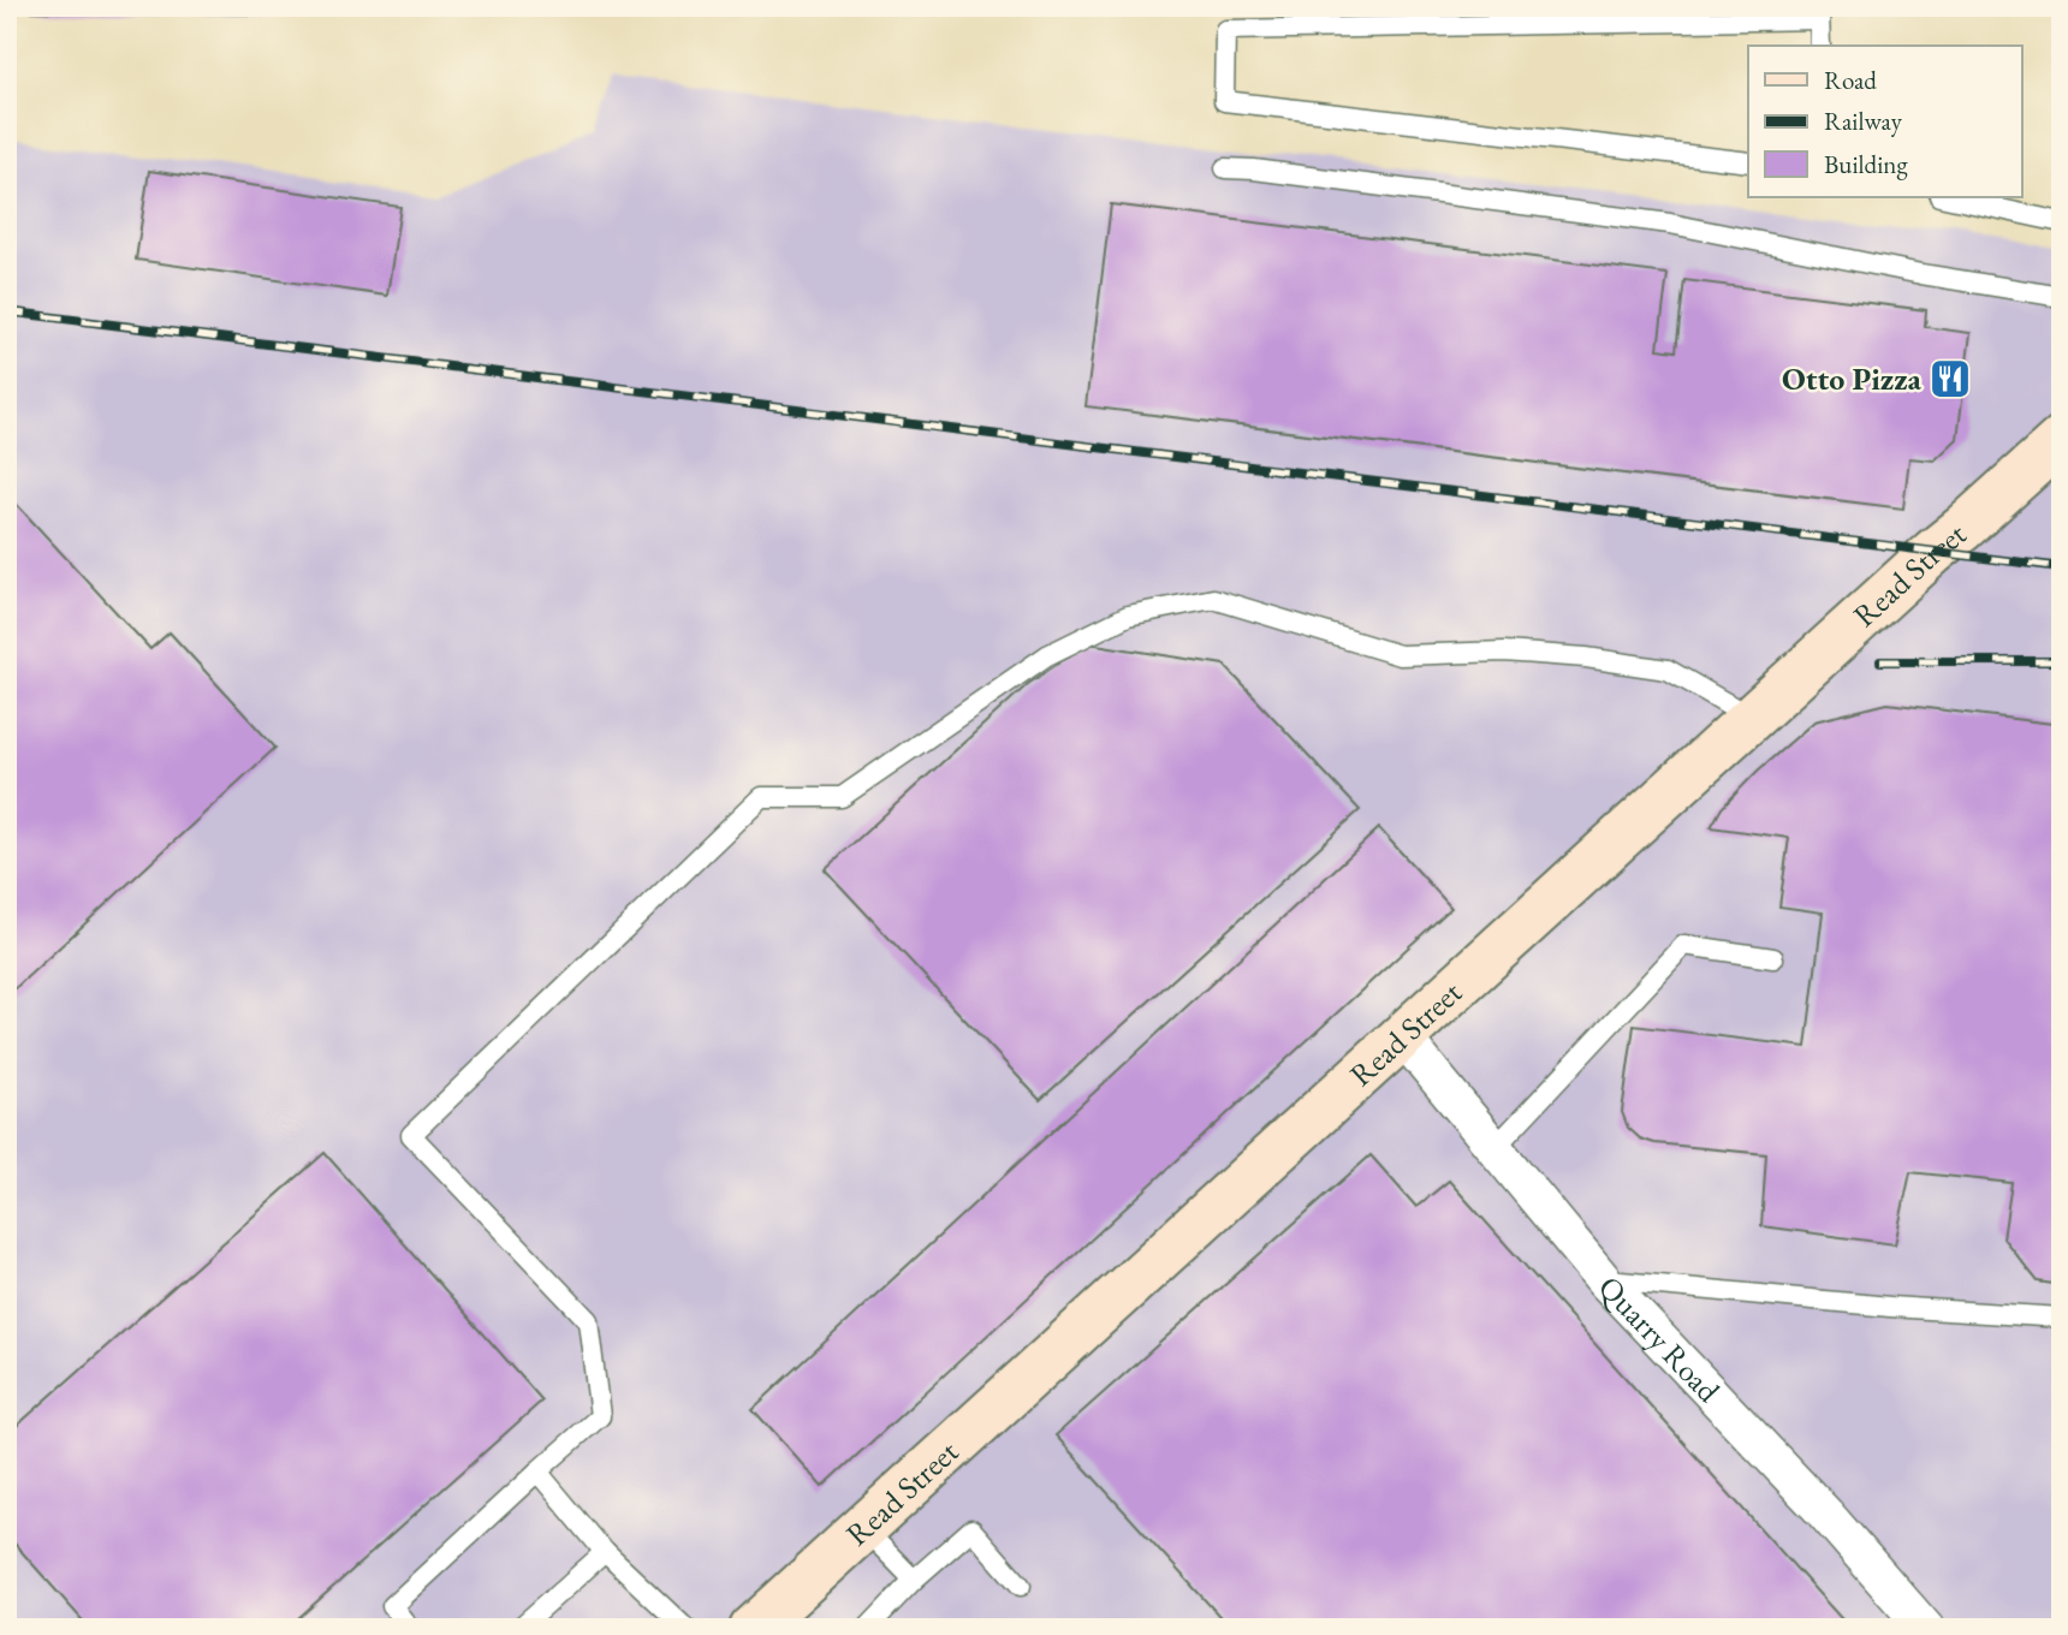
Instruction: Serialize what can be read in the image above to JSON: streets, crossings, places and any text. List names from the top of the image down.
{
  "streets": {
    "street": ["Read Street", "Quarry Road"]
  },
  "crossings": [
    ["Read Street", "Quarry Road"]
  ],
  "places": {
    "restaurant": ["Otto Pizza"]
  },
  "legend": ["Road", "Railway", "Building"]
}
